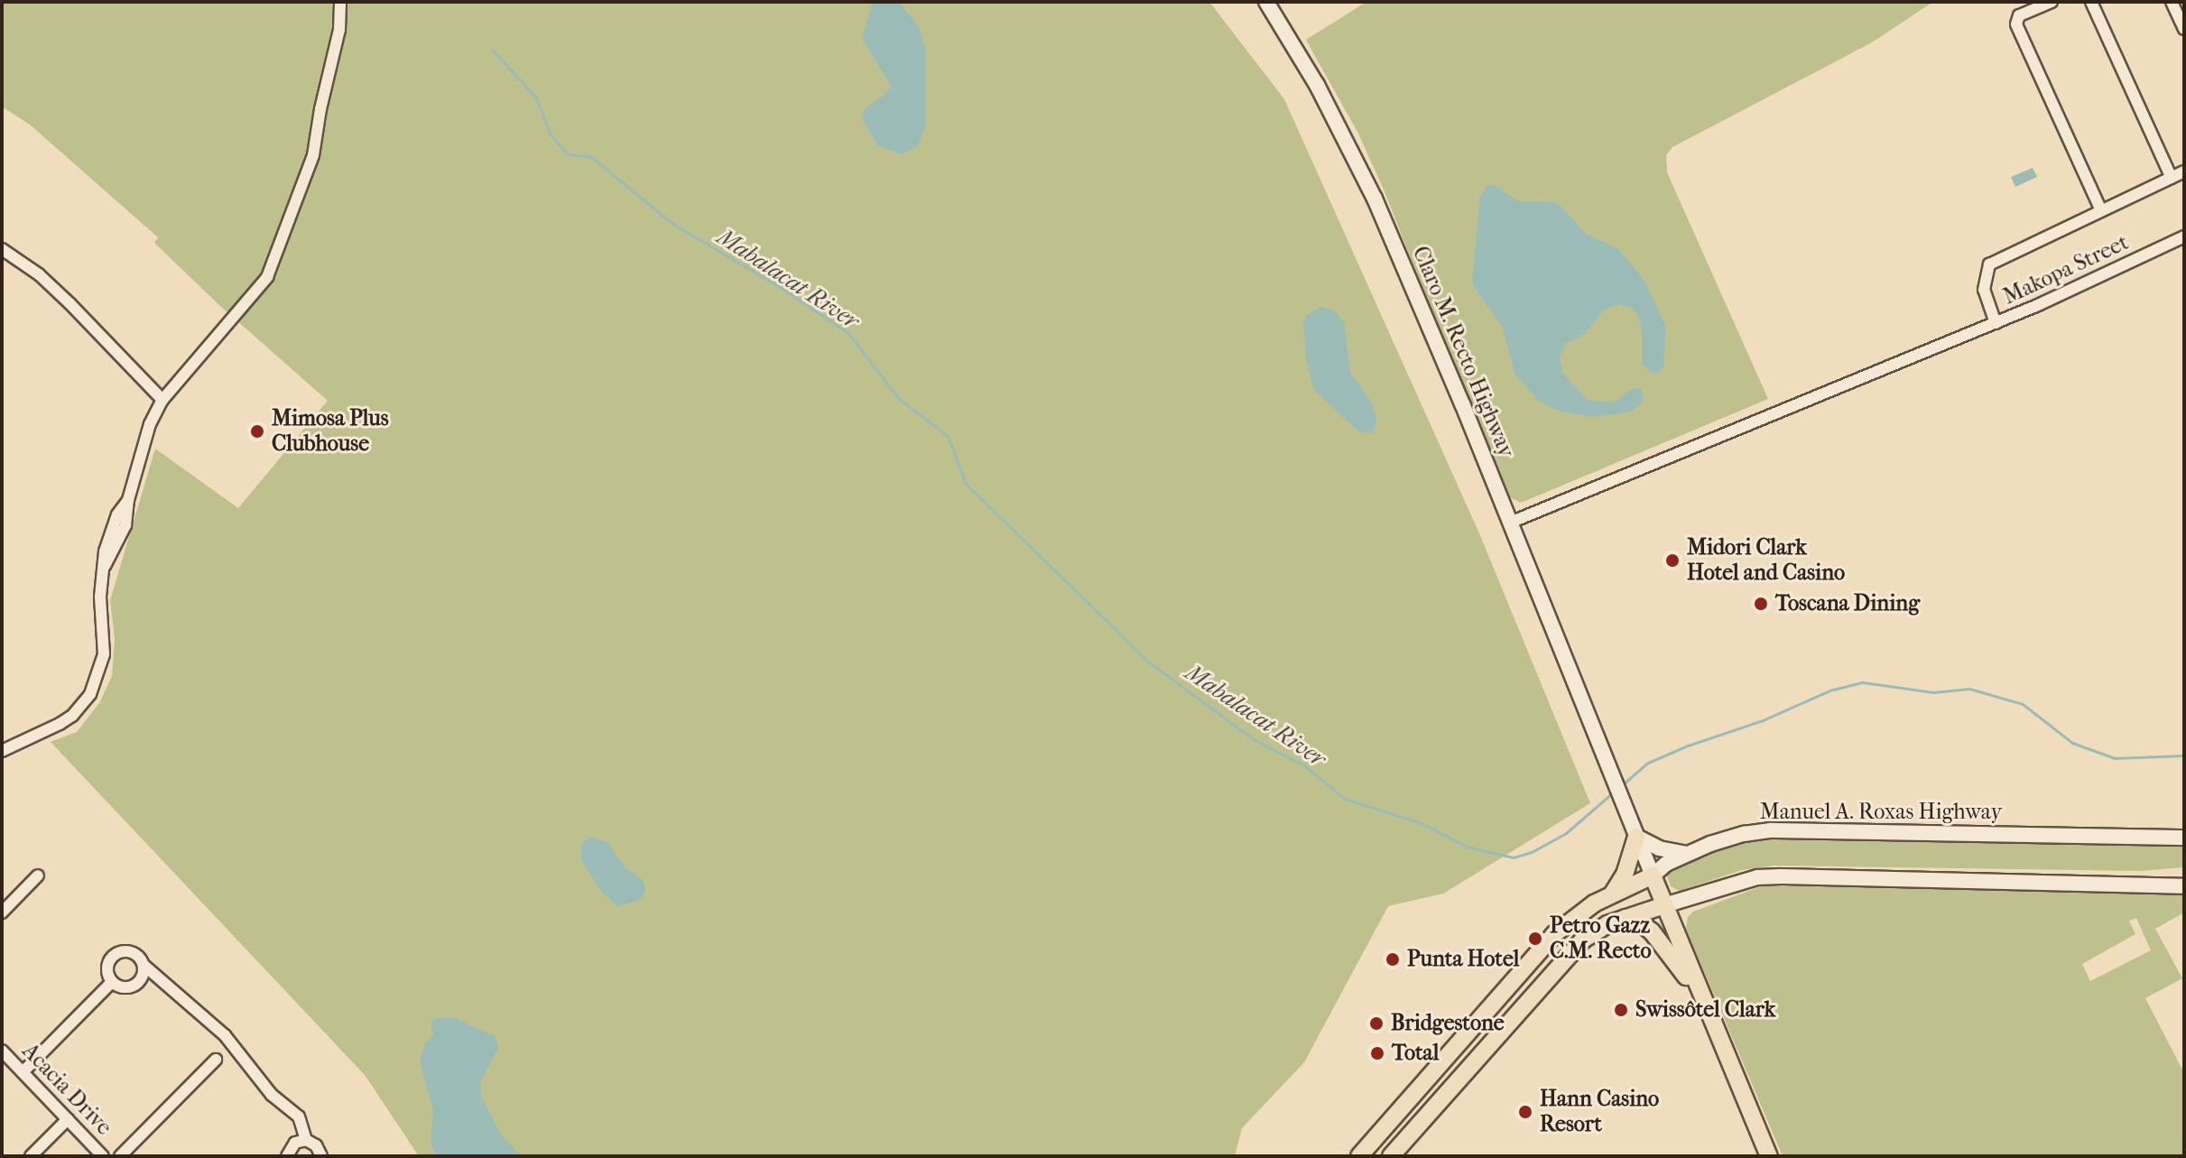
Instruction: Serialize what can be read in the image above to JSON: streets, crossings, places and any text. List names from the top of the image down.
{
  "streets": {
    "main road": ["Claro M. Recto Highway", "Manuel A. Roxas Highway"],
    "street": ["Makopa Street", "Acacia Drive"]
  },
  "crossings": [
    ["Makopa Street", "Claro M. Recto Highway"]
  ],
  "water": ["Mabalacat River"],
  "places": [
    "Mimosa Plus Clubhouse",
    "Midori Clark Hotel and Casino",
    "Toscana Dining",
    "Petro Gazz C.M. Recto",
    "Punta Hotel",
    "Swissôtel Clark",
    "Bridgestone",
    "Total",
    "Hann Casino Resort"
  ]
}
